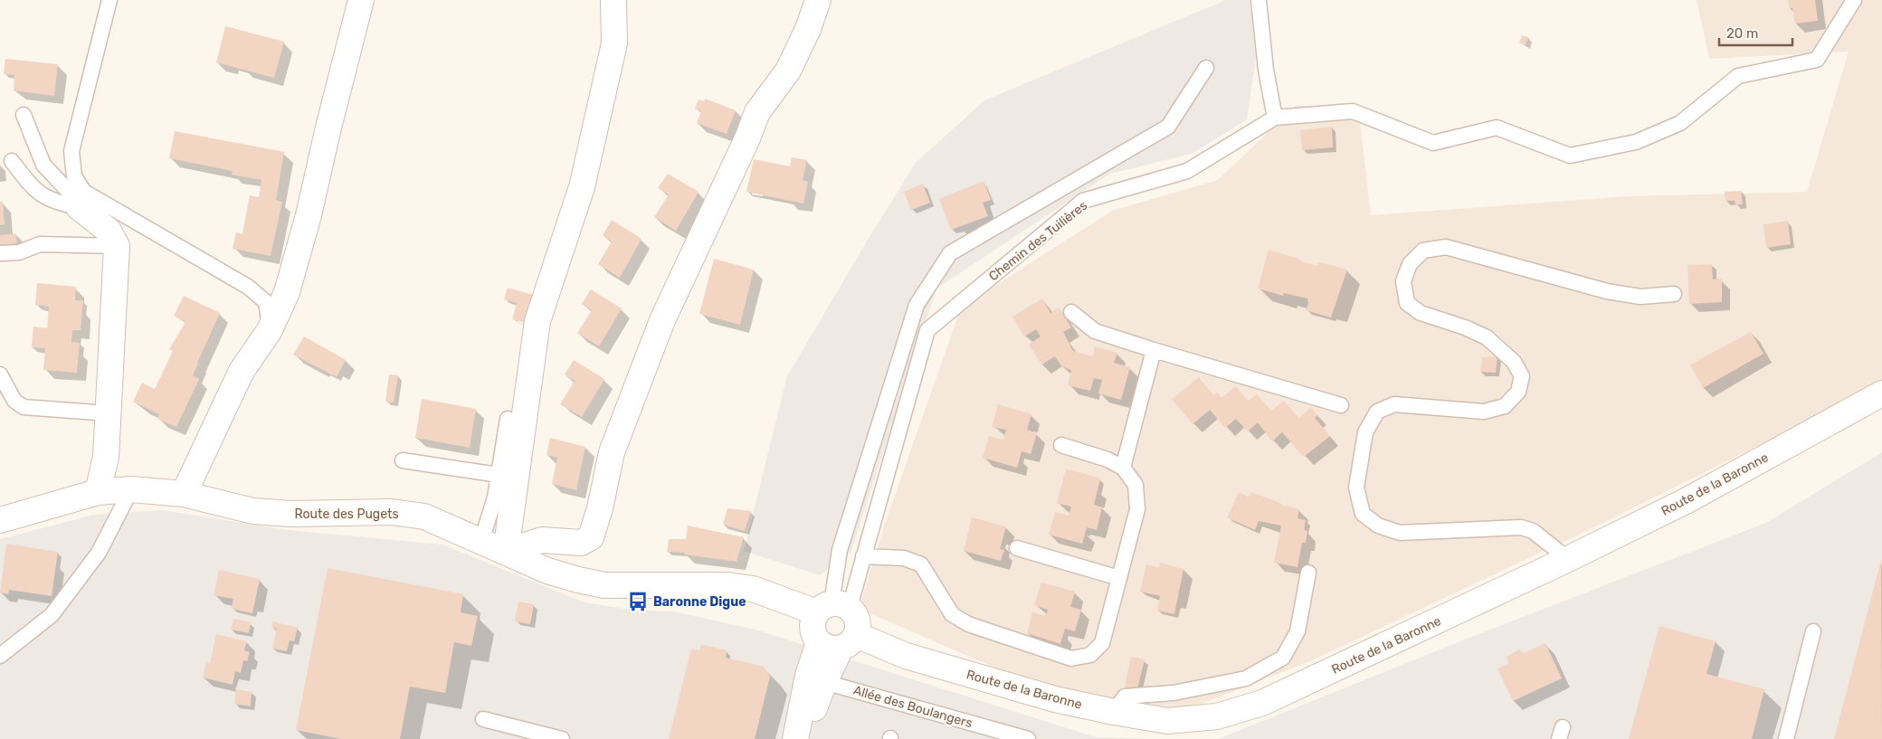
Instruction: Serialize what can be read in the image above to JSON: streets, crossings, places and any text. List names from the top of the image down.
{
  "streets": {
    "main road": ["Route de la Baronne", "Route des Pugets"],
    "lane": ["Chemin des Tuilières", "Allée des Boulangers"]
  },
  "crossings": [
    ["Chemin des Tuilières", "Route des Pugets"]
  ],
  "places": {
    "bus stop": ["Baronne Digue"]
  },
  "scale_bar": "20 m"
}
